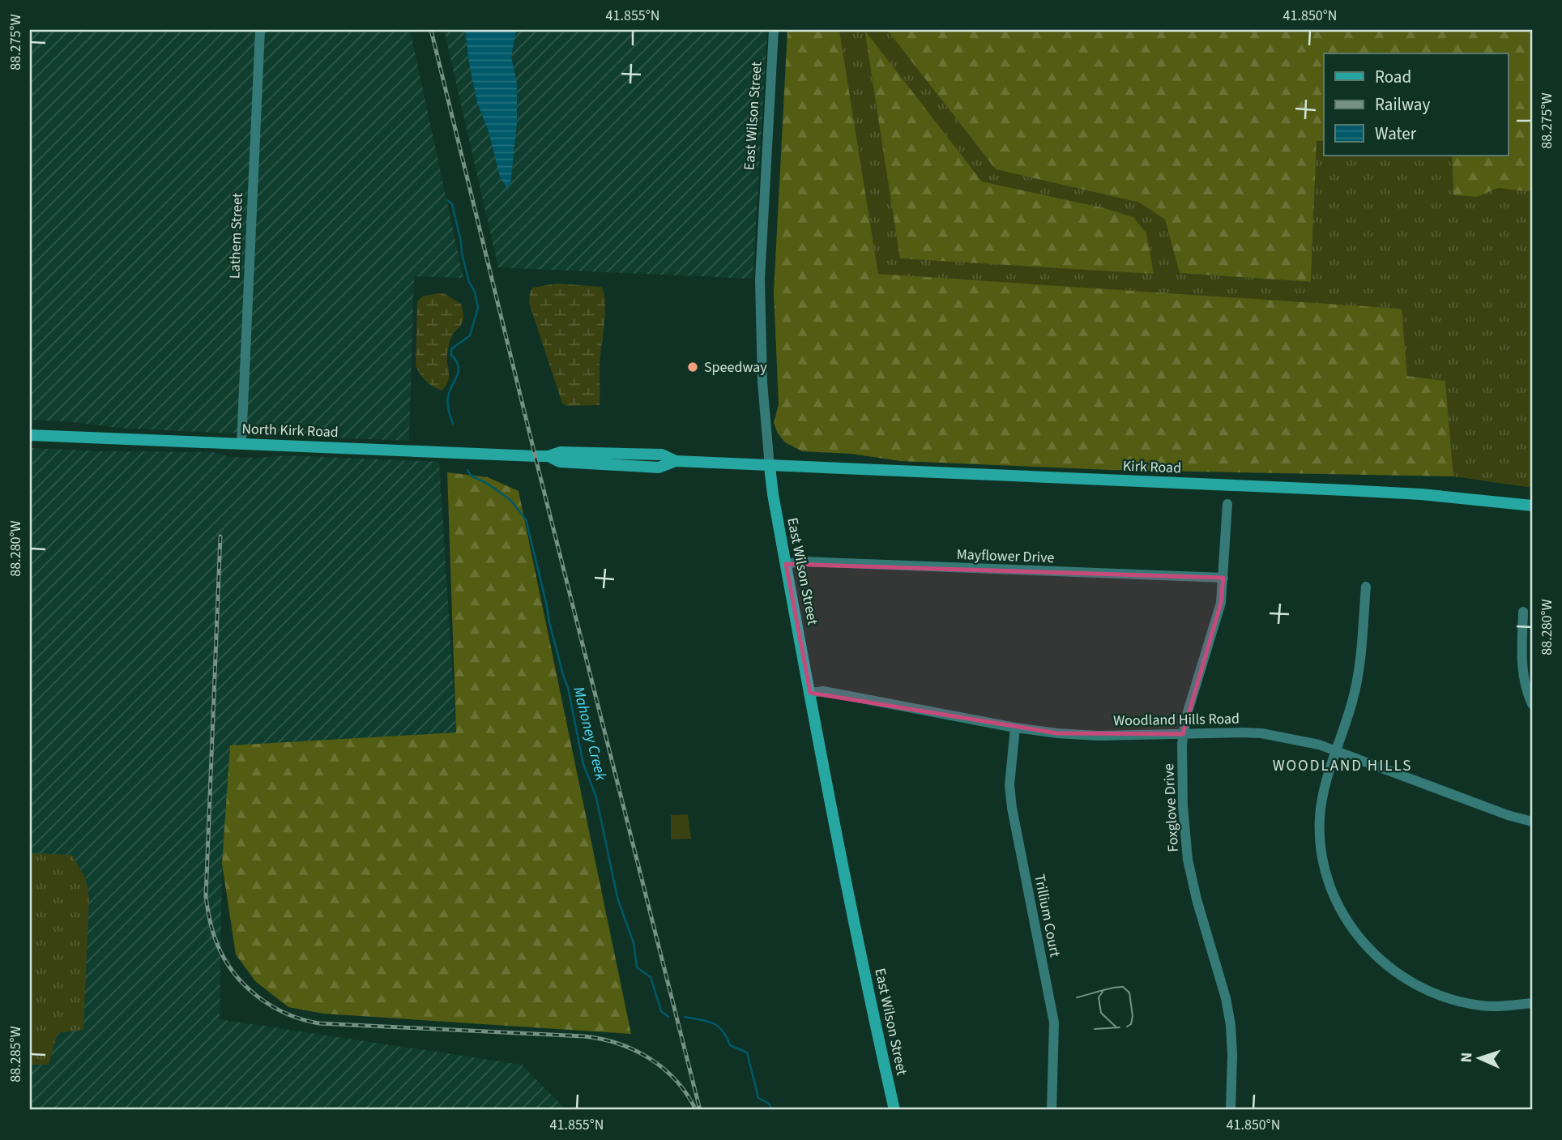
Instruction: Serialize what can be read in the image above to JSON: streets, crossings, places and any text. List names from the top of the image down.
{
  "streets": {
    "street": [
      "East Wilson Street",
      "Lathem Street",
      "North Kirk Road",
      "Kirk Road",
      "Mayflower Drive",
      "Woodland Hills Road",
      "Foxglove Drive",
      "Trillium Court"
    ]
  },
  "crossings": [
    ["East Wilson Street", "North Kirk Road"],
    ["East Wilson Street", "Kirk Road"],
    ["East Wilson Street", "Mayflower Drive"],
    ["East Wilson Street", "Woodland Hills Road"],
    ["Lathem Street", "North Kirk Road"],
    ["North Kirk Road", "Kirk Road"],
    ["Mayflower Drive", "Foxglove Drive"],
    ["Woodland Hills Road", "Foxglove Drive"],
    ["Woodland Hills Road", "Trillium Court"]
  ],
  "districts": ["WOODLAND HILLS"],
  "water": ["Mahoney Creek"],
  "places": ["Speedway"],
  "legend": ["Road", "Railway", "Water"],
  "north": "left",
  "coordinates": [
    "41.855°N",
    "41.850°N",
    "88.275°W",
    "88.280°W",
    "88.285°W"
  ]
}
